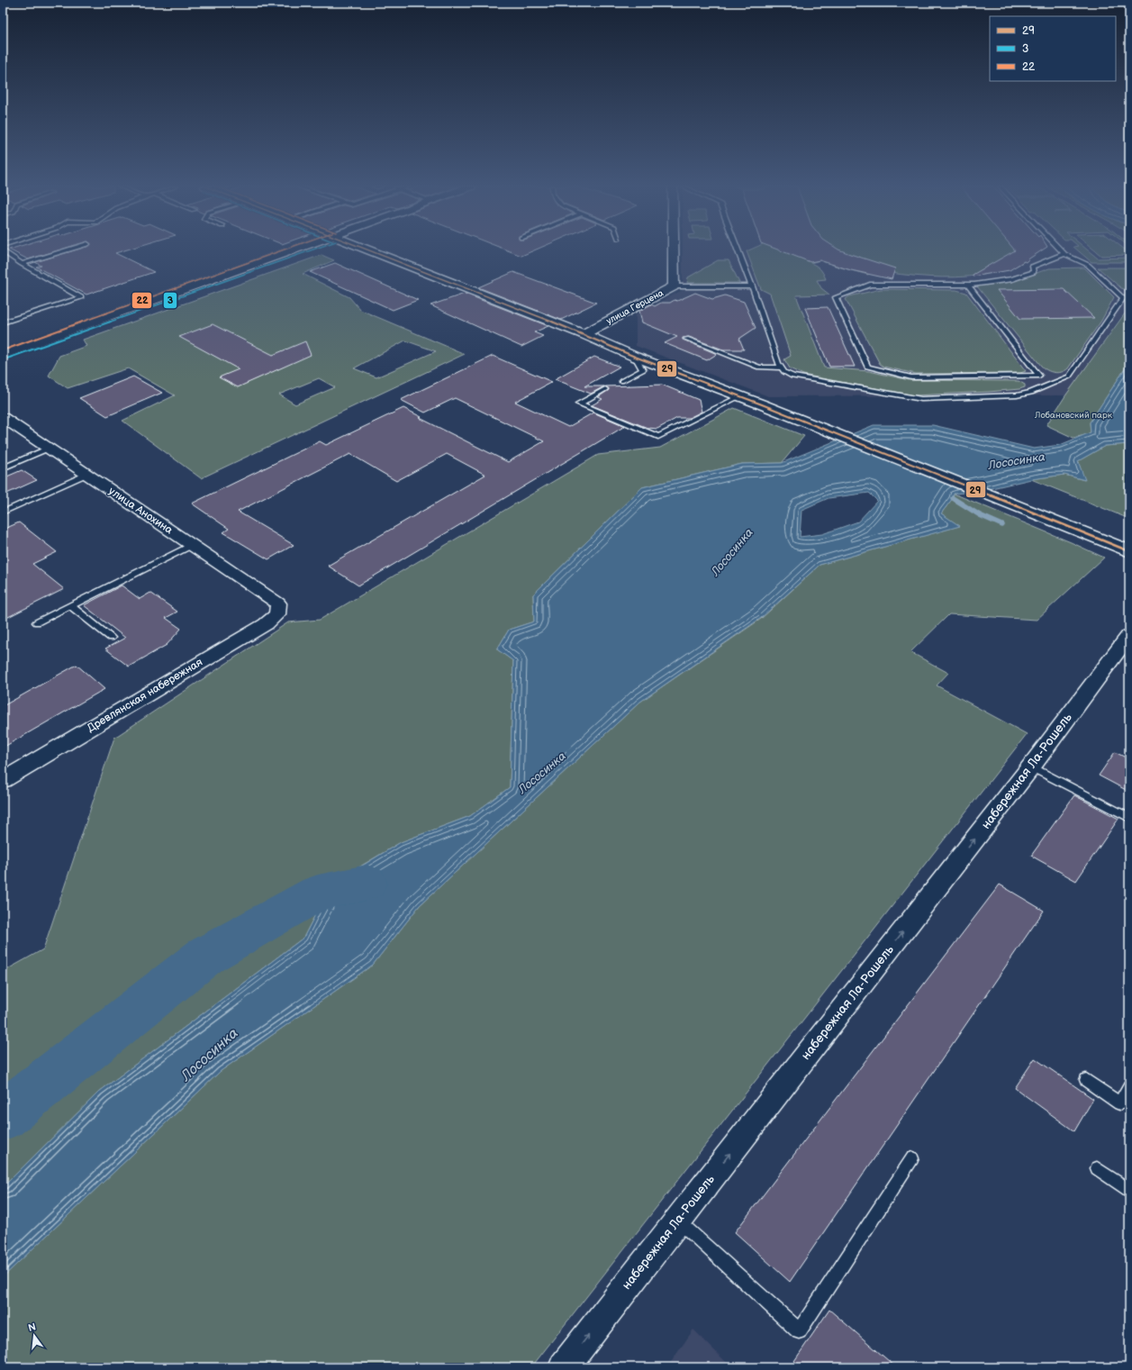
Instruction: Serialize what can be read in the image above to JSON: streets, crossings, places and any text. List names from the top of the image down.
{
  "streets": {
    "street": [
      "улица Герцена",
      "улица Анохина",
      "Древлянская набережная",
      "набережная Ла-Рошель"
    ]
  },
  "crossings": [
    ["улица Анохина", "Древлянская набережная"]
  ],
  "one_way": ["набережная Ла-Рошель"],
  "water": ["Лососинка"],
  "parks": ["Лобановский парк"],
  "lines": ["transit line 29", "transit line 3", "transit line 22"],
  "legend": ["29", "3", "22"],
  "north": "top"
}
